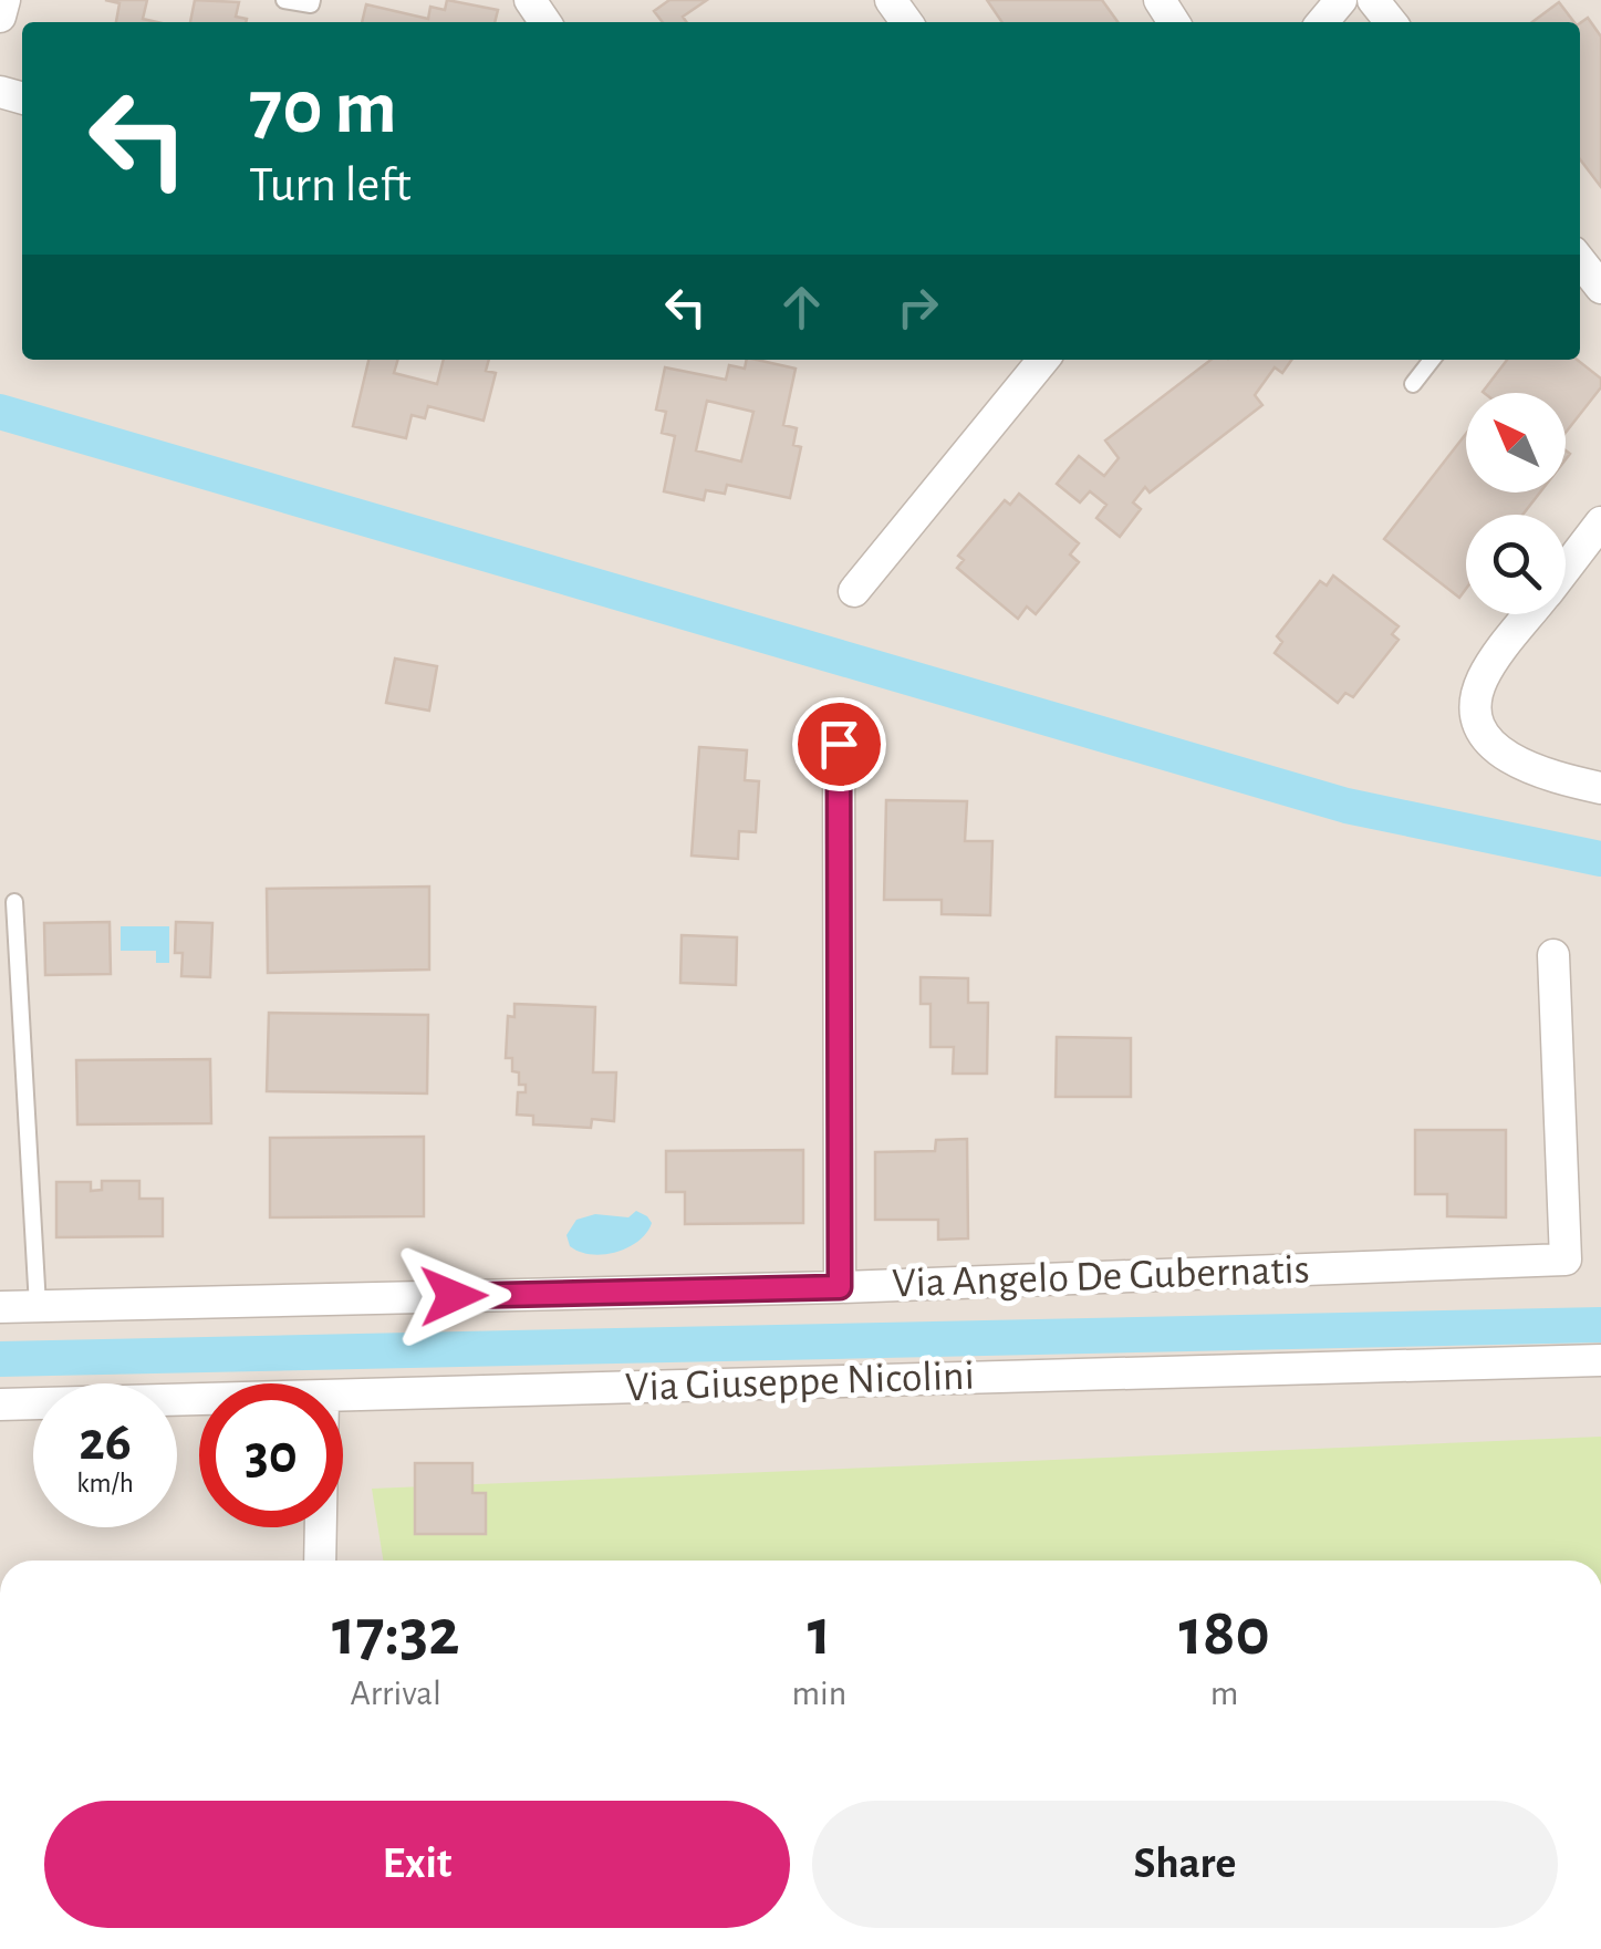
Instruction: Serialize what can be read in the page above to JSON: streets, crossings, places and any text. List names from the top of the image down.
{
  "streets": {
    "street": ["Via Angelo De Gubernatis", "Via Giuseppe Nicolini"]
  },
  "north": "top left",
  "page": {
    "turn": ["70 m", "Turn left"],
    "speed": "26 km/h",
    "limit": "30",
    "eta": [
      "17:32",
      "Arrival",
      "1",
      "min",
      "180",
      "m"
    ],
    "buttons": ["Exit", "Share"]
  }
}
